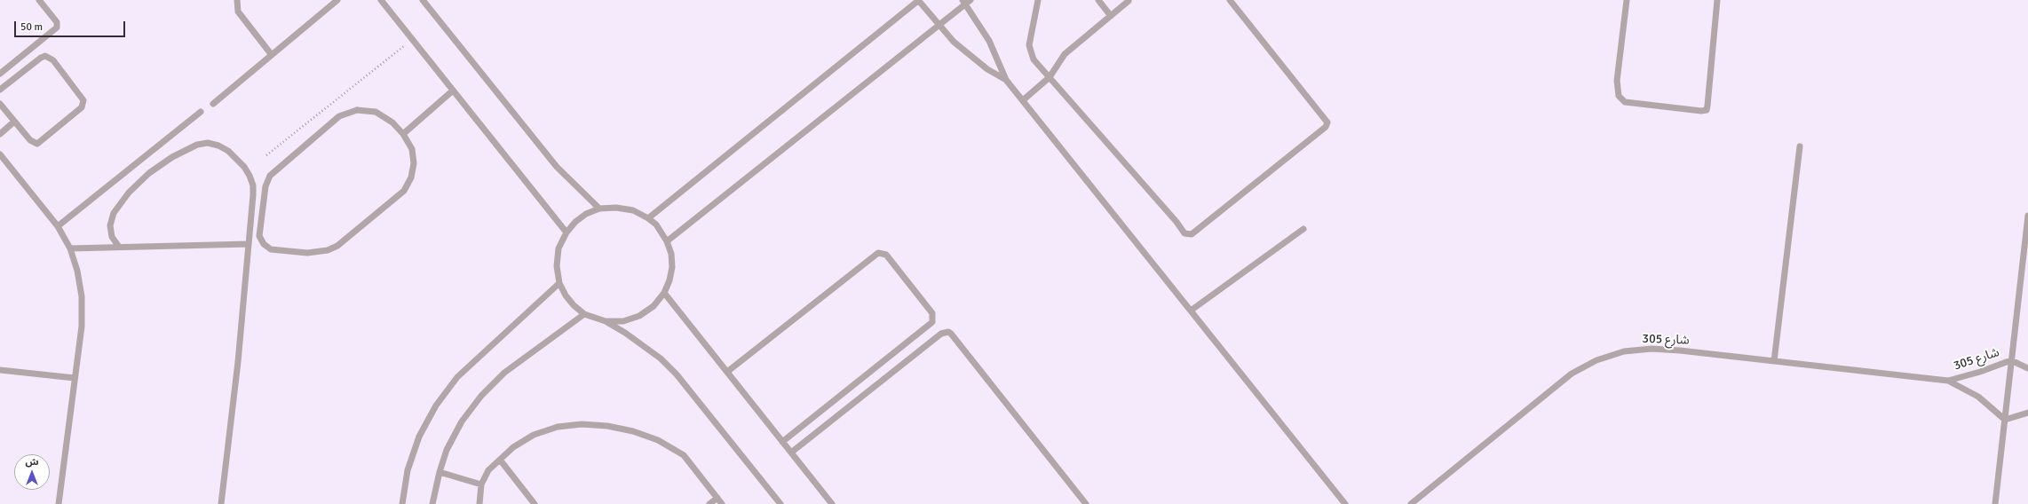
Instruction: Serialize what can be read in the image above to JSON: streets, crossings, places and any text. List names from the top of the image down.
{
  "streets": {
    "lane": ["شارع 305"]
  },
  "scale_bar": "50 m",
  "north": "top"
}
